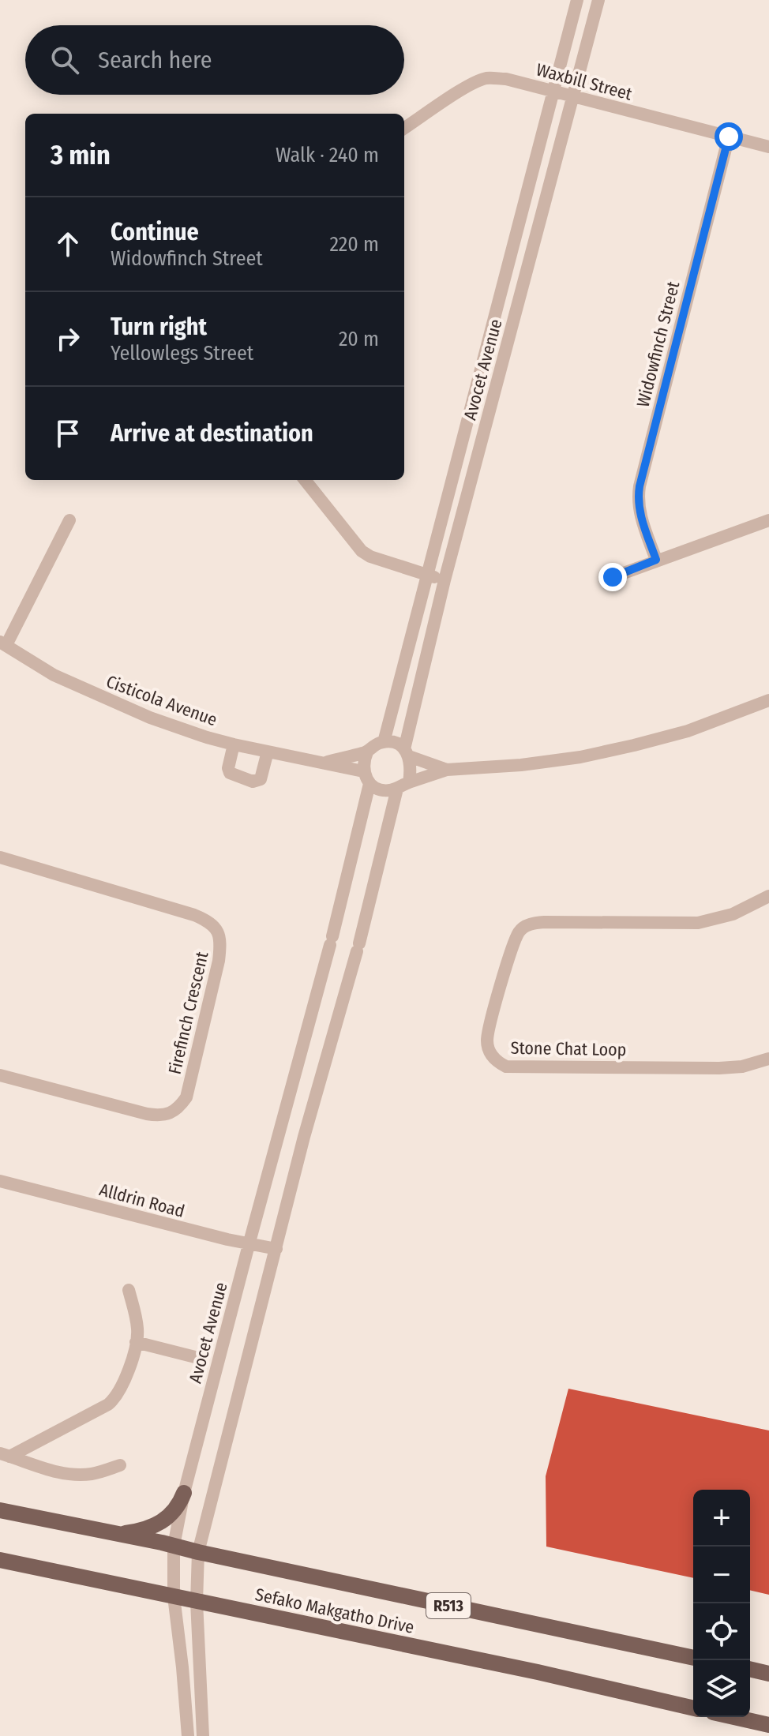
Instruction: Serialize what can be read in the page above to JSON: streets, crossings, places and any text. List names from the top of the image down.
{
  "streets": {
    "main road": ["R513", "Sefako Makgatho Drive"],
    "street": [
      "Waxbill Street",
      "Widowfinch Street",
      "Avocet Avenue",
      "Cisticola Avenue",
      "Firefinch Crescent",
      "Stone Chat Loop",
      "Alldrin Road"
    ]
  },
  "crossings": [
    ["Waxbill Street", "Widowfinch Street"],
    ["Waxbill Street", "Avocet Avenue"],
    ["Avocet Avenue", "Cisticola Avenue"],
    ["Avocet Avenue", "Alldrin Road"],
    ["Avocet Avenue", "Sefako Makgatho Drive"]
  ],
  "page": {
    "search": "Search here",
    "heading": ["3 min", "Walk · 240 m"],
    "list": [
      ["Continue", "Widowfinch Street", "220 m"],
      ["Turn right", "Yellowlegs Street", "20 m"],
      "Arrive at destination"
    ],
    "map_buttons": ["+", "−"]
  }
}
